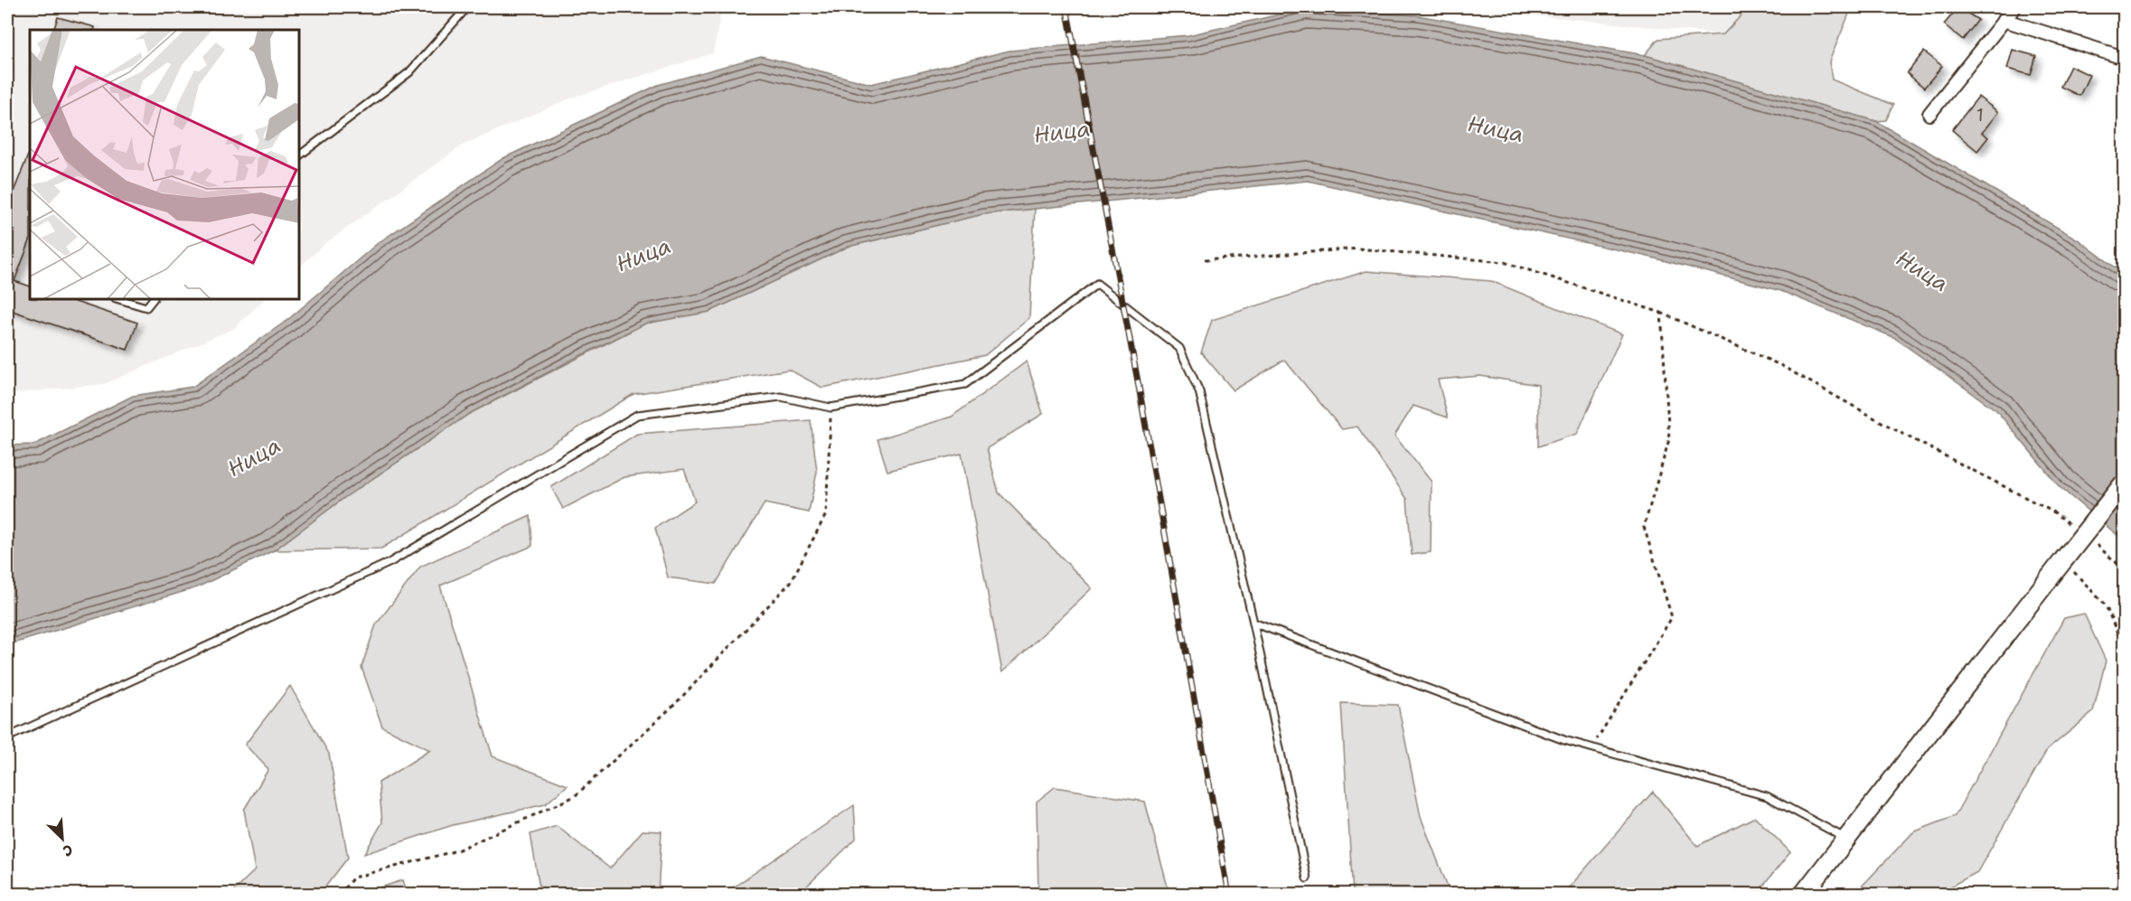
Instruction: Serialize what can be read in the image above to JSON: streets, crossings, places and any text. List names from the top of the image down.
{
  "water": ["Ница"],
  "house_numbers": ["1"],
  "north": "bottom right"
}
